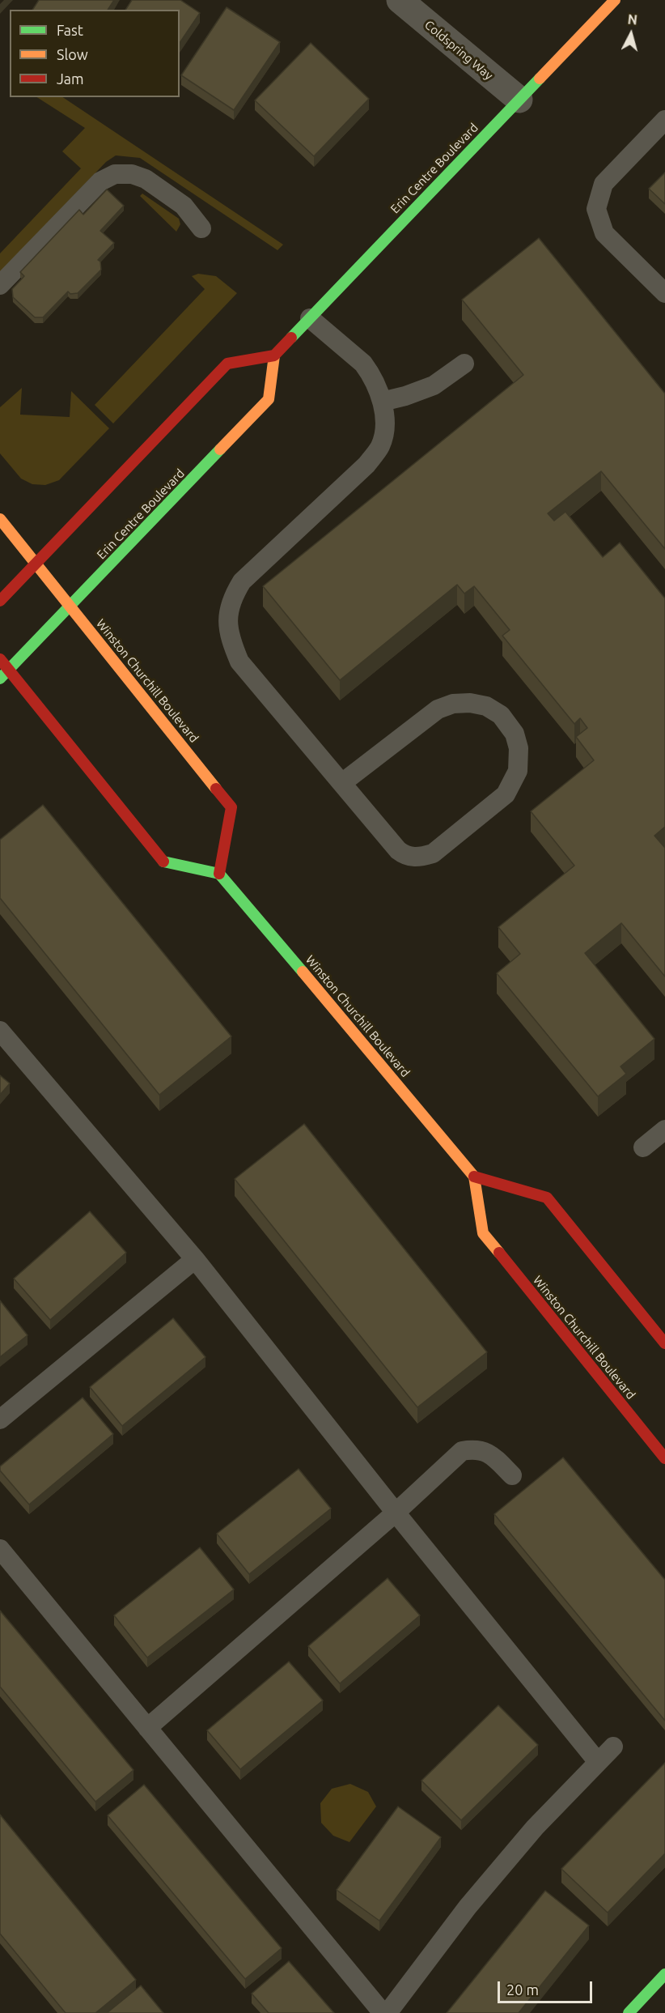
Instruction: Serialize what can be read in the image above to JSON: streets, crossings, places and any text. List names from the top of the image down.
{
  "streets": {
    "main road": ["Erin Centre Boulevard", "Winston Churchill Boulevard"],
    "street": ["Coldspring Way"]
  },
  "crossings": [
    ["Coldspring Way", "Erin Centre Boulevard"],
    ["Erin Centre Boulevard", "Winston Churchill Boulevard"]
  ],
  "legend": ["Fast", "Slow", "Jam"],
  "scale_bar": "20 m",
  "north": "top"
}
